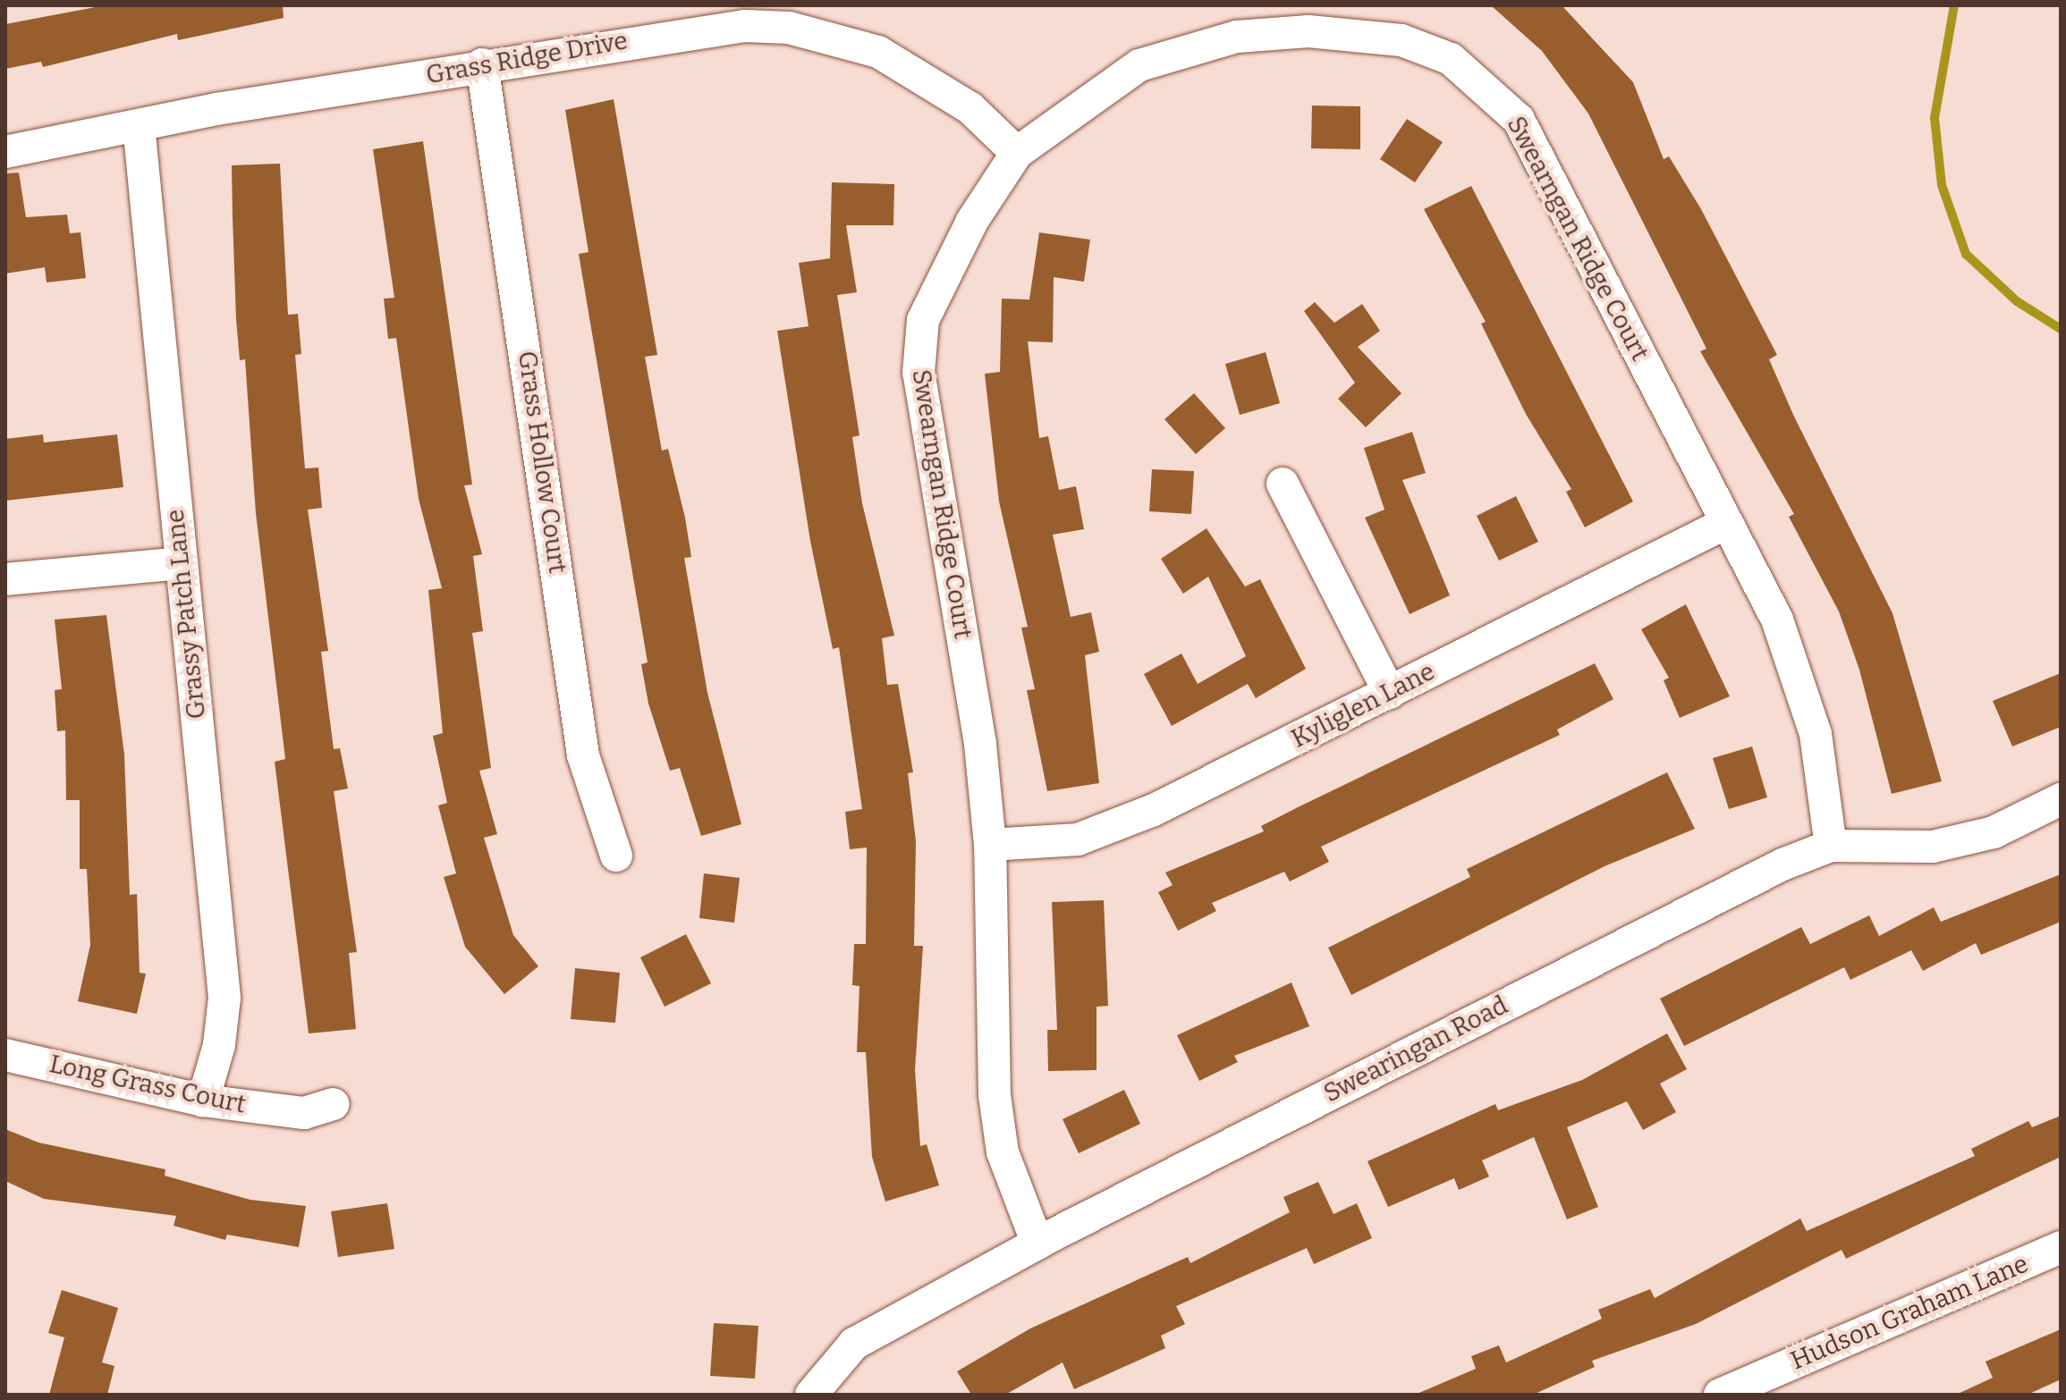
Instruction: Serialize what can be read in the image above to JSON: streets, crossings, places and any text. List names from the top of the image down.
{
  "streets": {
    "street": [
      "Grass Ridge Drive",
      "Swearngan Ridge Court",
      "Grass Hollow Court",
      "Grassy Patch Lane",
      "Kyliglen Lane",
      "Swearingan Road",
      "Long Grass Court",
      "Hudson Graham Lane"
    ]
  },
  "crossings": [
    ["Grass Ridge Drive", "Swearngan Ridge Court"],
    ["Grass Ridge Drive", "Grass Hollow Court"],
    ["Grass Ridge Drive", "Grassy Patch Lane"],
    ["Swearngan Ridge Court", "Kyliglen Lane"],
    ["Swearngan Ridge Court", "Swearingan Road"],
    ["Grassy Patch Lane", "Long Grass Court"]
  ]
}
